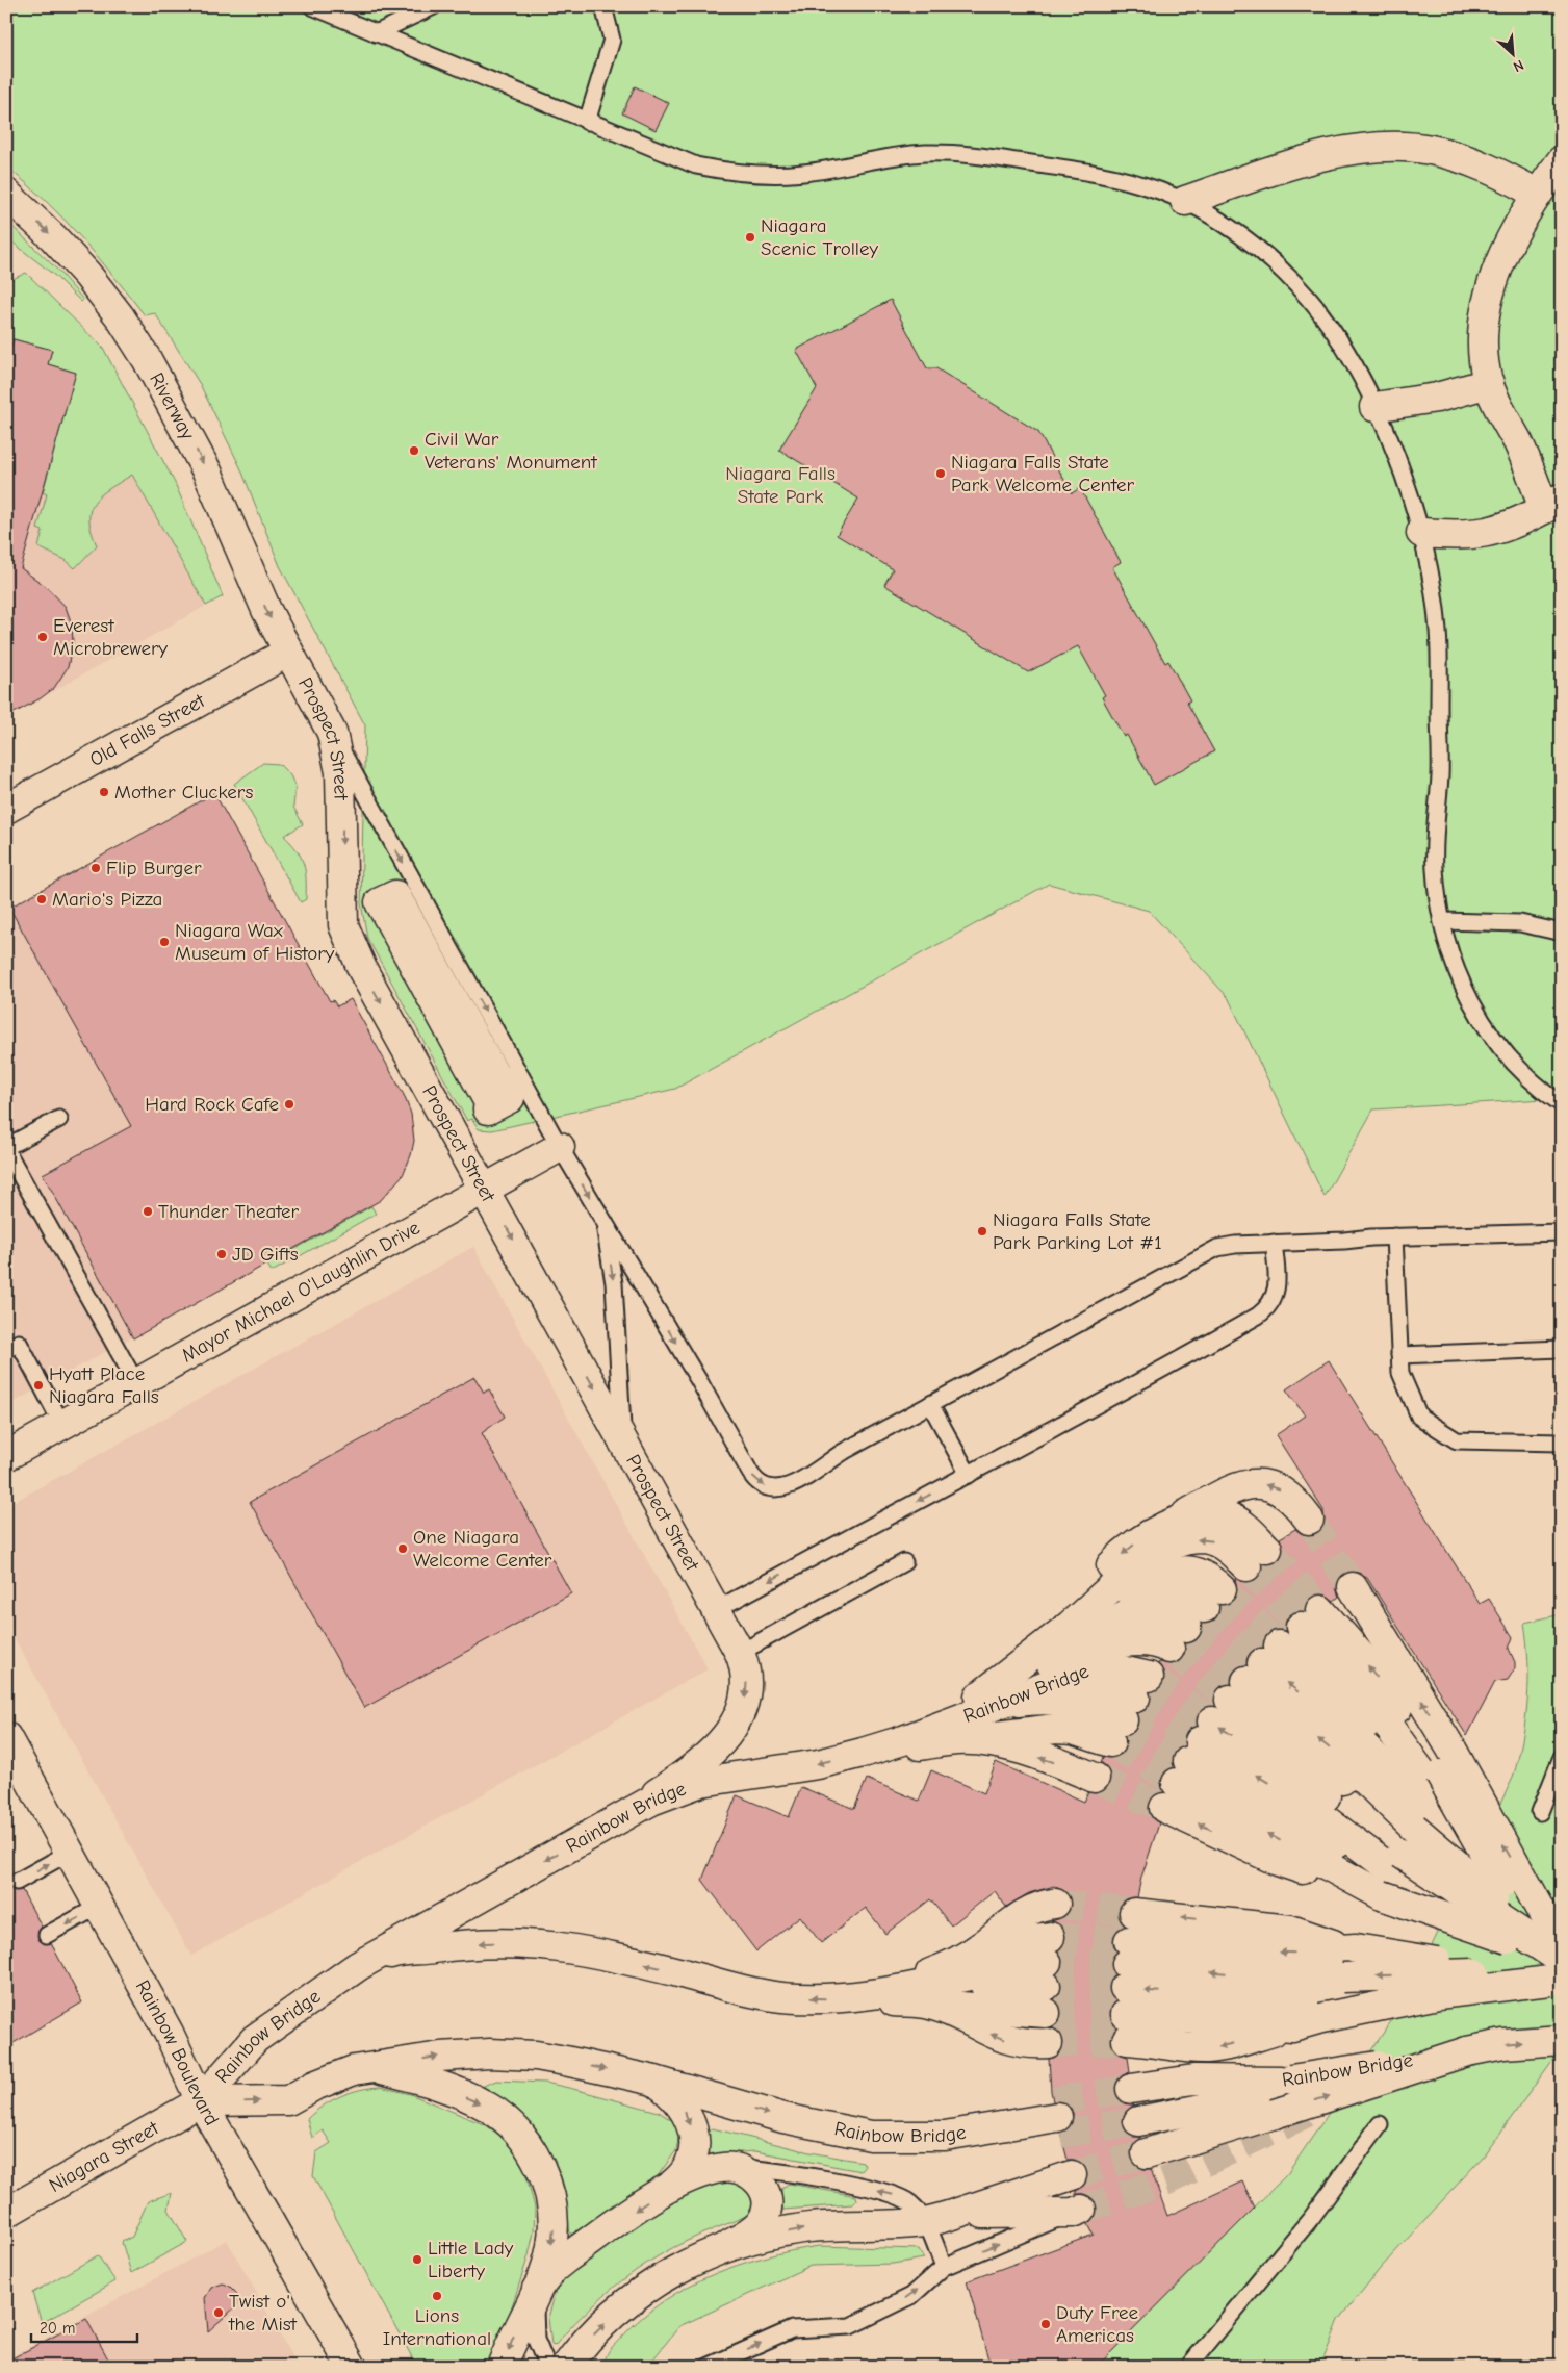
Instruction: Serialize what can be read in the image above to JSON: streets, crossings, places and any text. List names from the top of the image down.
{
  "streets": {
    "main road": [
      "Riverway",
      "Old Falls Street",
      "Prospect Street",
      "Mayor Michael O'Laughlin Drive",
      "Rainbow Bridge",
      "Rainbow Boulevard",
      "Niagara Street"
    ]
  },
  "crossings": [
    ["Riverway", "Old Falls Street"],
    ["Riverway", "Prospect Street"],
    ["Old Falls Street", "Prospect Street"],
    ["Prospect Street", "Mayor Michael O'Laughlin Drive"],
    ["Prospect Street", "Rainbow Bridge"],
    ["Rainbow Bridge", "Rainbow Boulevard"],
    ["Rainbow Bridge", "Niagara Street"],
    ["Rainbow Boulevard", "Niagara Street"]
  ],
  "one_way": ["Riverway", "Prospect Street"],
  "parks": ["Niagara Falls State Park"],
  "places": [
    "Niagara Scenic Trolley",
    "Civil War Veterans' Monument",
    "Niagara Falls State Park Welcome Center",
    "Everest Microbrewery",
    "Mother Cluckers",
    "Flip Burger",
    "Mario's Pizza",
    "Niagara Wax Museum of History",
    "Hard Rock Cafe",
    "Thunder Theater",
    "Niagara Falls State Park Parking Lot #1",
    "JD Gifts",
    "Hyatt Place Niagara Falls",
    "One Niagara Welcome Center",
    "Little Lady Liberty",
    "Lions International",
    "Twist o' the Mist",
    "Duty Free Americas"
  ],
  "scale_bar": "20 m",
  "north": "bottom right"
}
